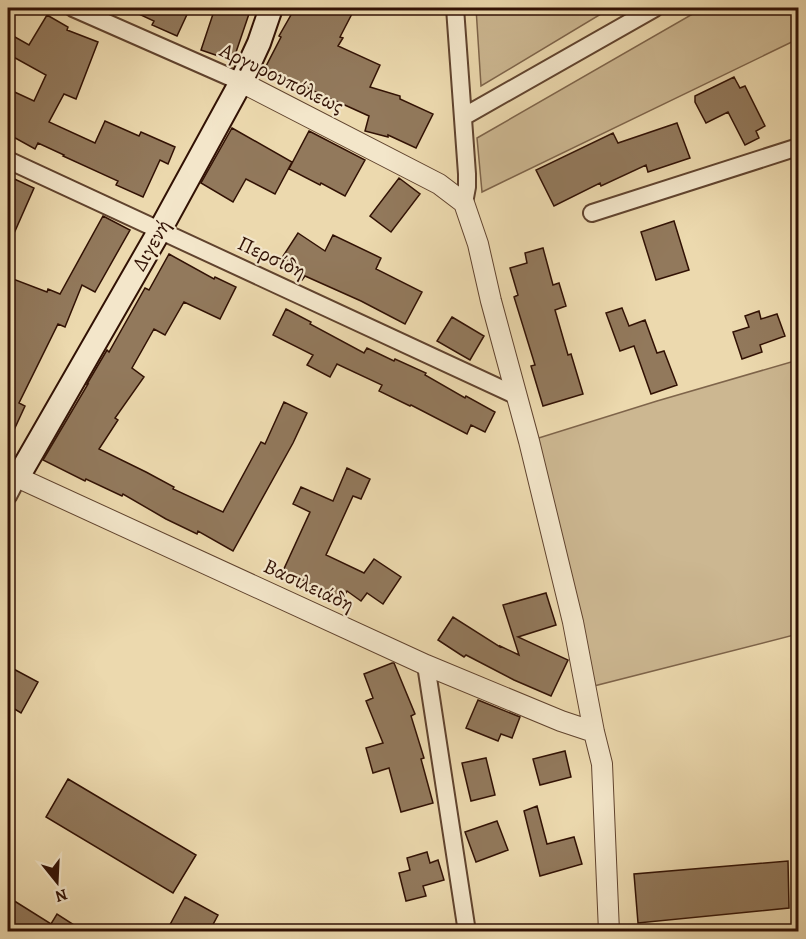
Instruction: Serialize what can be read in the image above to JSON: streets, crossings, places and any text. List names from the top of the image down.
{
  "streets": {
    "main road": ["Διγενή"],
    "street": ["Αργυρουπόλεως", "Περσίδη", "Βασιλειάδη"]
  },
  "crossings": [
    ["Αργυρουπόλεως", "Διγενή"],
    ["Διγενή", "Περσίδη"],
    ["Διγενή", "Βασιλειάδη"]
  ],
  "north": "bottom"
}
